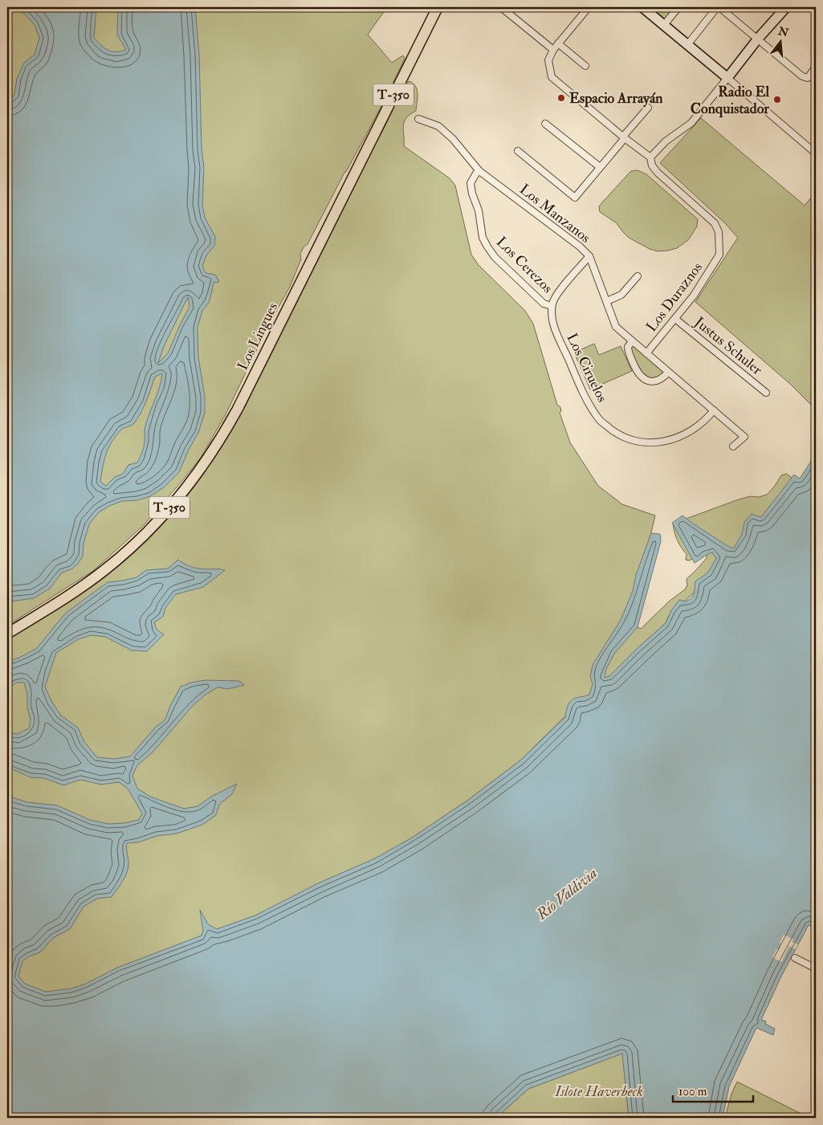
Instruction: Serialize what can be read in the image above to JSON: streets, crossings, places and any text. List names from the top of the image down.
{
  "streets": {
    "main road": ["T-350", "Los Lingues"],
    "street": [
      "Los Manzanos",
      "Los Cerezos",
      "Los Duraznos",
      "Justus Schuler",
      "Los Ciruelos"
    ]
  },
  "crossings": [
    ["Los Manzanos", "Los Cerezos"],
    ["Los Manzanos", "Los Duraznos"],
    ["Los Manzanos", "Los Ciruelos"],
    ["Los Cerezos", "Los Ciruelos"],
    ["Los Duraznos", "Justus Schuler"]
  ],
  "water": ["Río Valdivia"],
  "parks": ["Islote Haverbeck"],
  "places": ["Espacio Arrayán", "Radio El Conquistador"],
  "scale_bar": "100 m",
  "north": "top"
}
